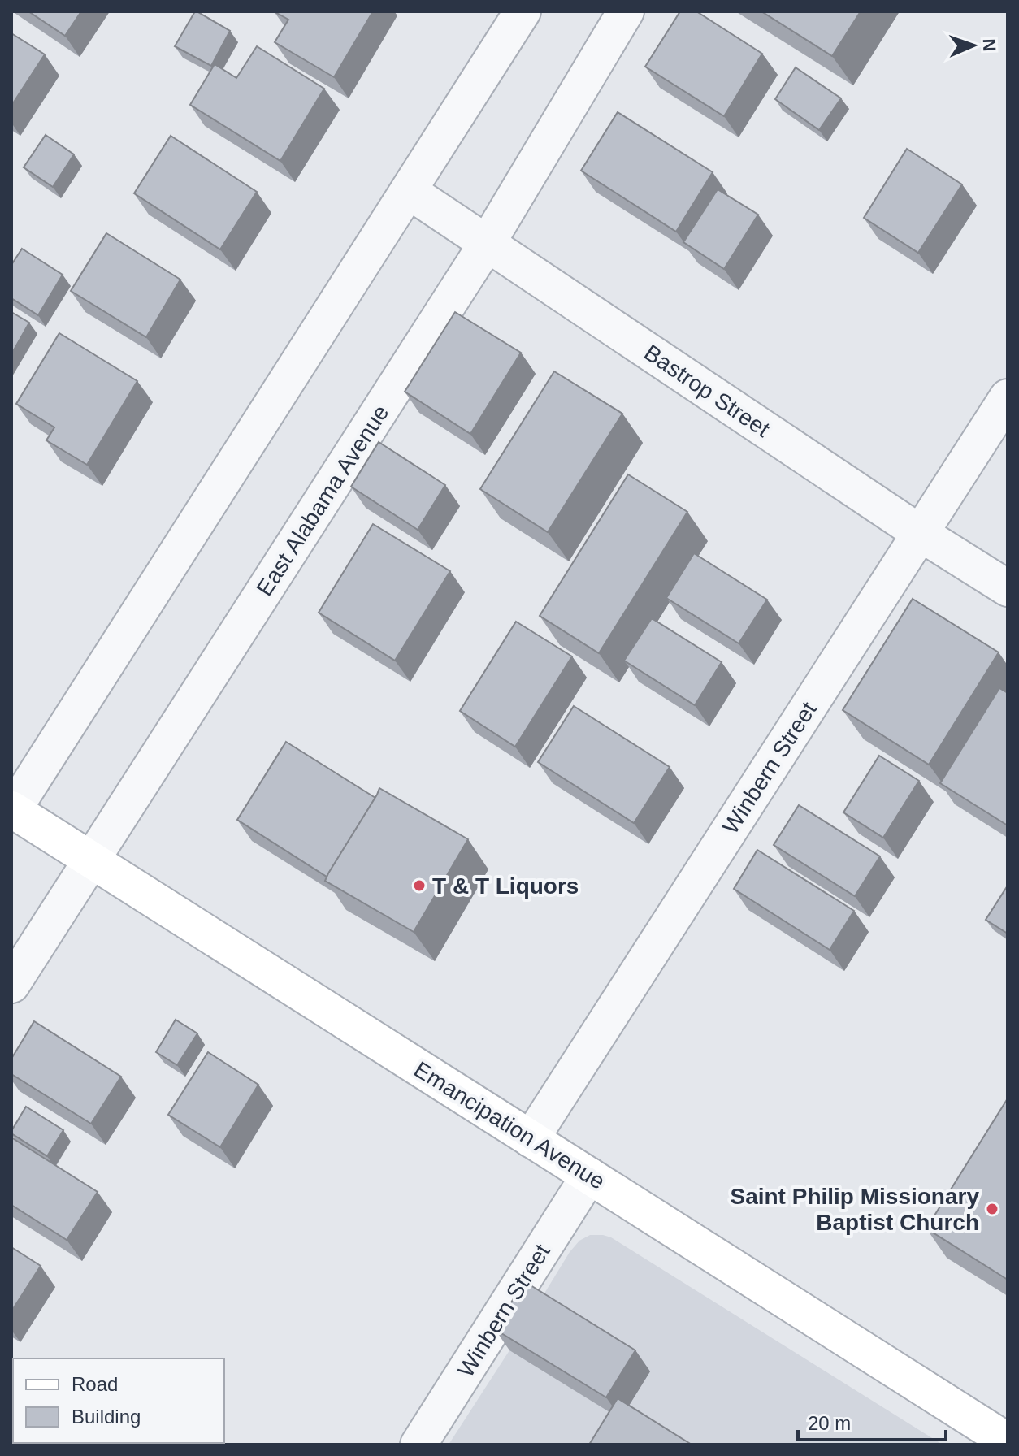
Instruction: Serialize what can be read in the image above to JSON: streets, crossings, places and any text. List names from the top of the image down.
{
  "streets": {
    "main road": ["Emancipation Avenue"],
    "street": ["Bastrop Street", "East Alabama Avenue", "Winbern Street"]
  },
  "crossings": [
    ["Bastrop Street", "East Alabama Avenue"],
    ["Bastrop Street", "Winbern Street"],
    ["East Alabama Avenue", "Emancipation Avenue"],
    ["Winbern Street", "Emancipation Avenue"]
  ],
  "places": ["T & T Liquors", "Saint Philip Missionary Baptist Church"],
  "legend": ["Road", "Building"],
  "scale_bar": "20 m",
  "north": "right"
}
